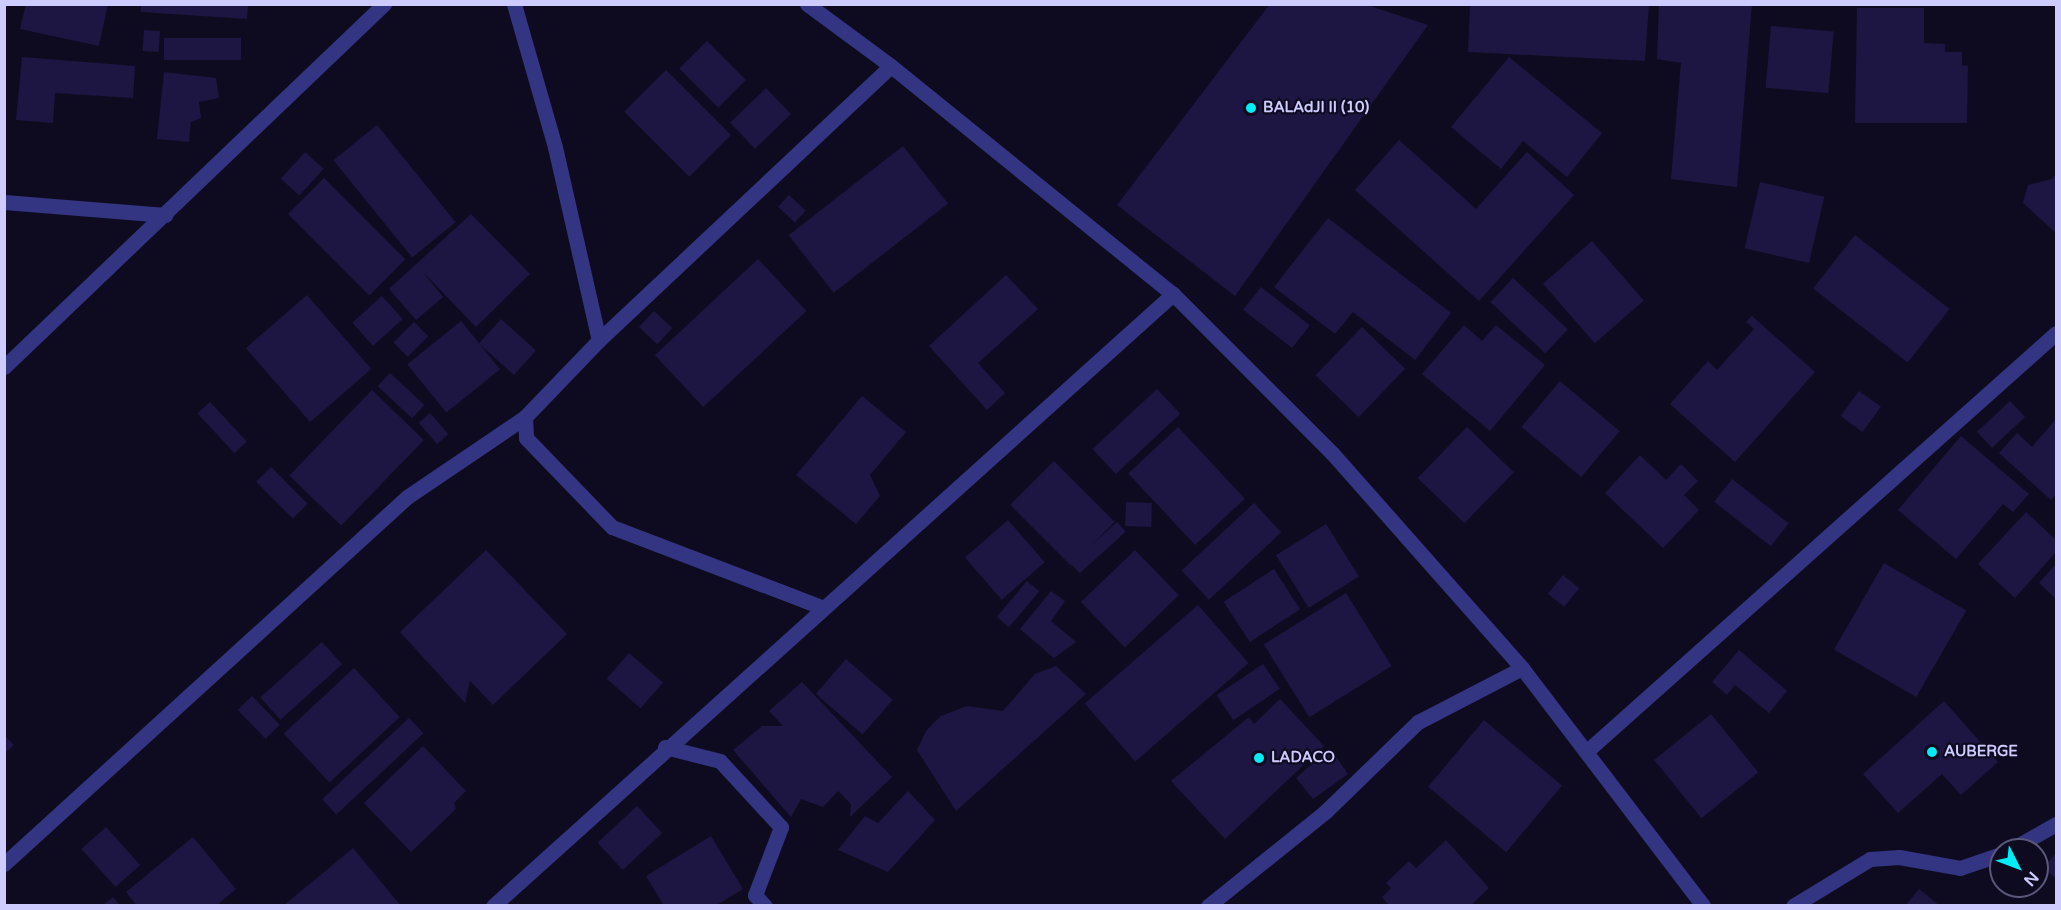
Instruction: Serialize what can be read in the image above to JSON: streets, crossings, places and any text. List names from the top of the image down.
{
  "places": ["BALAdJI II (10)", "AUBERGE", "LADACO"],
  "north": "bottom right"
}
